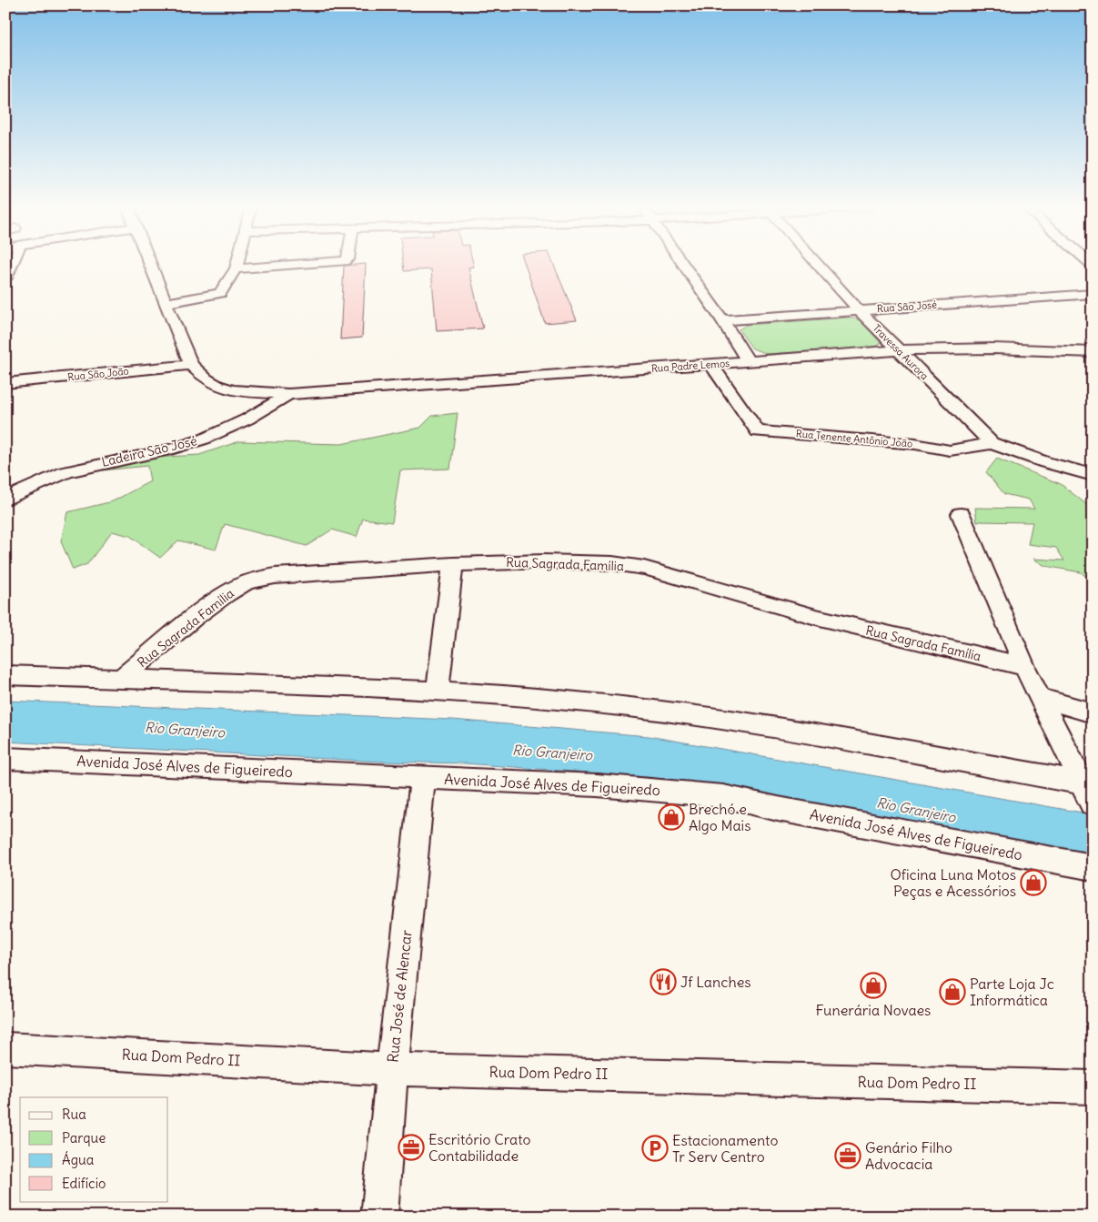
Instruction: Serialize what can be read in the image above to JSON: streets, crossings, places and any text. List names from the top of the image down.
{
  "streets": {
    "street": [
      "Rua São José",
      "Travessa Aurora",
      "Rua Padre Lemos",
      "Rua São João",
      "Rua Tenente Antônio João",
      "Ladeira São José",
      "Rua Sagrada Família",
      "Avenida José Alves de Figueiredo",
      "Rua José de Alencar",
      "Rua Dom Pedro II"
    ]
  },
  "crossings": [
    ["Rua São José", "Travessa Aurora"],
    ["Travessa Aurora", "Rua Padre Lemos"],
    ["Travessa Aurora", "Rua Tenente Antônio João"],
    ["Rua Padre Lemos", "Rua São João"],
    ["Rua Padre Lemos", "Rua Tenente Antônio João"],
    ["Rua Padre Lemos", "Ladeira São José"],
    ["Avenida José Alves de Figueiredo", "Rua José de Alencar"],
    ["Rua José de Alencar", "Rua Dom Pedro II"]
  ],
  "water": ["Rio Granjeiro"],
  "places": {
    "shop": [
      "Brechó e Algo Mais",
      "Oficina Luna Motos Peças e Acessórios",
      "Funerária Novaes",
      "Parte Loja Jc Informática"
    ],
    "restaurant": ["Jf Lanches"],
    "office": ["Escritório Crato Contabilidade", "Genário Filho Advocacia"],
    "parking": ["Estacionamento Tr Serv Centro"]
  },
  "legend": [
    "Rua",
    "Parque",
    "Água",
    "Edifício"
  ]
}
